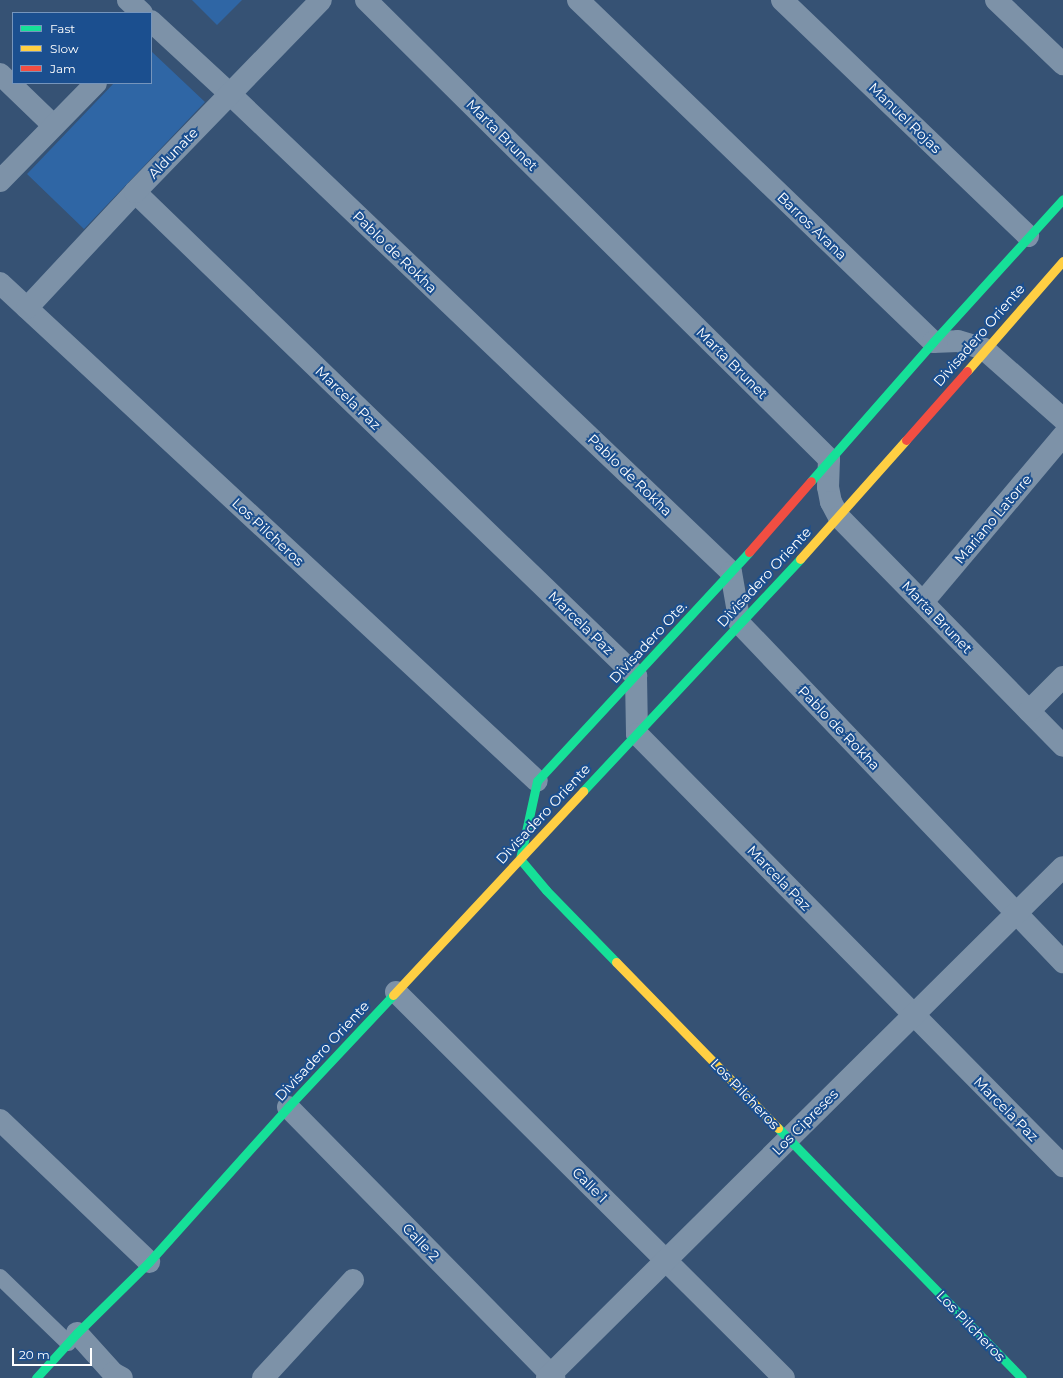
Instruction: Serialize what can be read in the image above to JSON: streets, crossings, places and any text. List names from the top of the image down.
{
  "streets": {
    "street": [
      "Manuel Rojas",
      "Marta Brunet",
      "Aldunate",
      "Barros Arana",
      "Pablo de Rokha",
      "Divisadero Oriente",
      "Marcela Paz",
      "Mariano Latorre",
      "Los Pilcheros",
      "Divisadero Ote.",
      "Los Cipreses",
      "Calle 1",
      "Calle 2"
    ]
  },
  "crossings": [
    ["Manuel Rojas", "Divisadero Oriente"],
    ["Marta Brunet", "Divisadero Oriente"],
    ["Marta Brunet", "Mariano Latorre"],
    ["Marta Brunet", "Divisadero Ote."],
    ["Aldunate", "Pablo de Rokha"],
    ["Aldunate", "Marcela Paz"],
    ["Aldunate", "Los Pilcheros"],
    ["Barros Arana", "Divisadero Oriente"],
    ["Pablo de Rokha", "Divisadero Oriente"],
    ["Pablo de Rokha", "Divisadero Ote."],
    ["Pablo de Rokha", "Los Cipreses"],
    ["Divisadero Oriente", "Marcela Paz"],
    ["Divisadero Oriente", "Los Pilcheros"],
    ["Divisadero Oriente", "Divisadero Ote."],
    ["Divisadero Oriente", "Calle 1"],
    ["Divisadero Oriente", "Calle 2"],
    ["Marcela Paz", "Divisadero Ote."],
    ["Marcela Paz", "Los Cipreses"],
    ["Los Pilcheros", "Divisadero Ote."],
    ["Los Pilcheros", "Los Cipreses"],
    ["Los Cipreses", "Calle 1"],
    ["Los Cipreses", "Calle 2"]
  ],
  "legend": ["Fast", "Slow", "Jam"],
  "scale_bar": "20 m"
}
